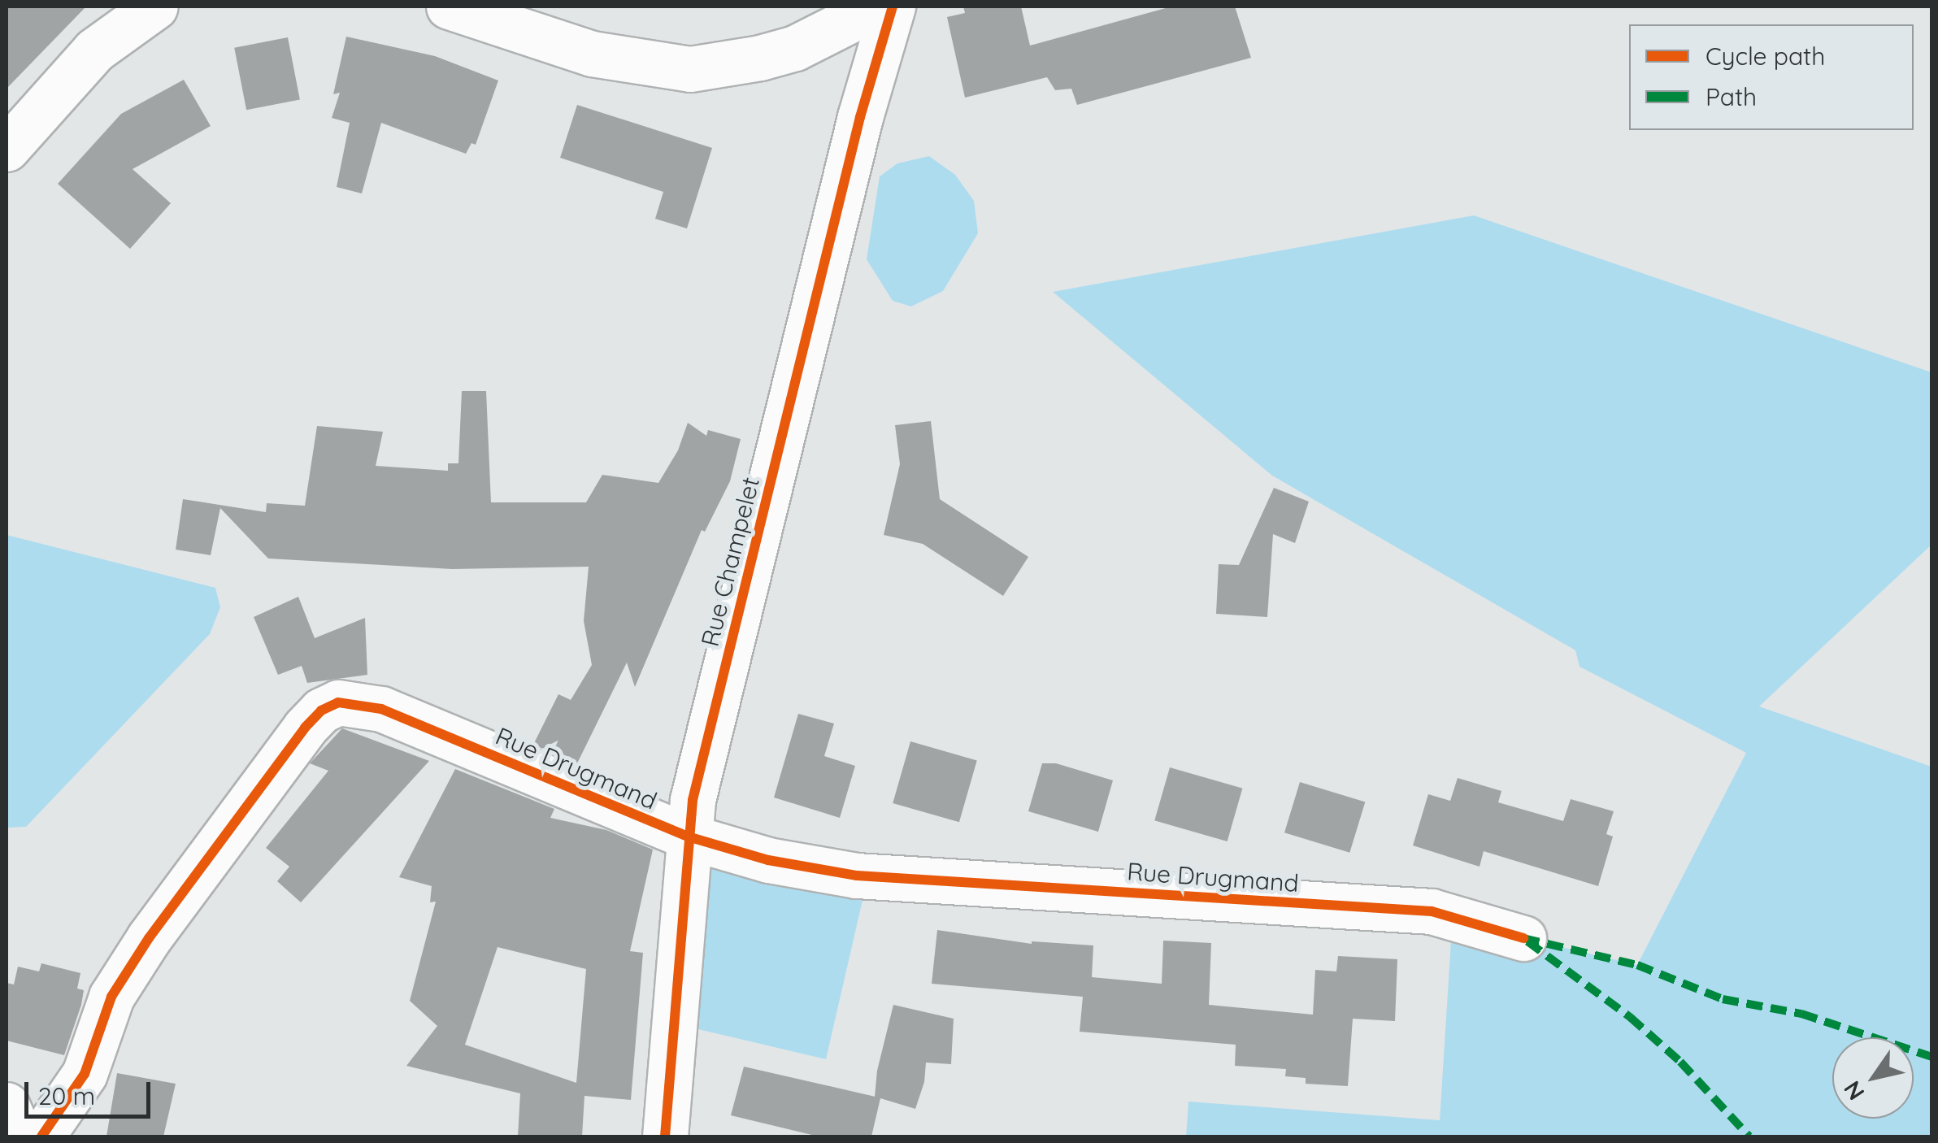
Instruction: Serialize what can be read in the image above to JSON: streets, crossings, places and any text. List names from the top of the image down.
{
  "streets": {
    "street": ["Rue Champelet", "Rue Drugmand"]
  },
  "crossings": [
    ["Rue Champelet", "Rue Drugmand"]
  ],
  "legend": ["Cycle path", "Path"],
  "scale_bar": "20 m",
  "north": "bottom left"
}
